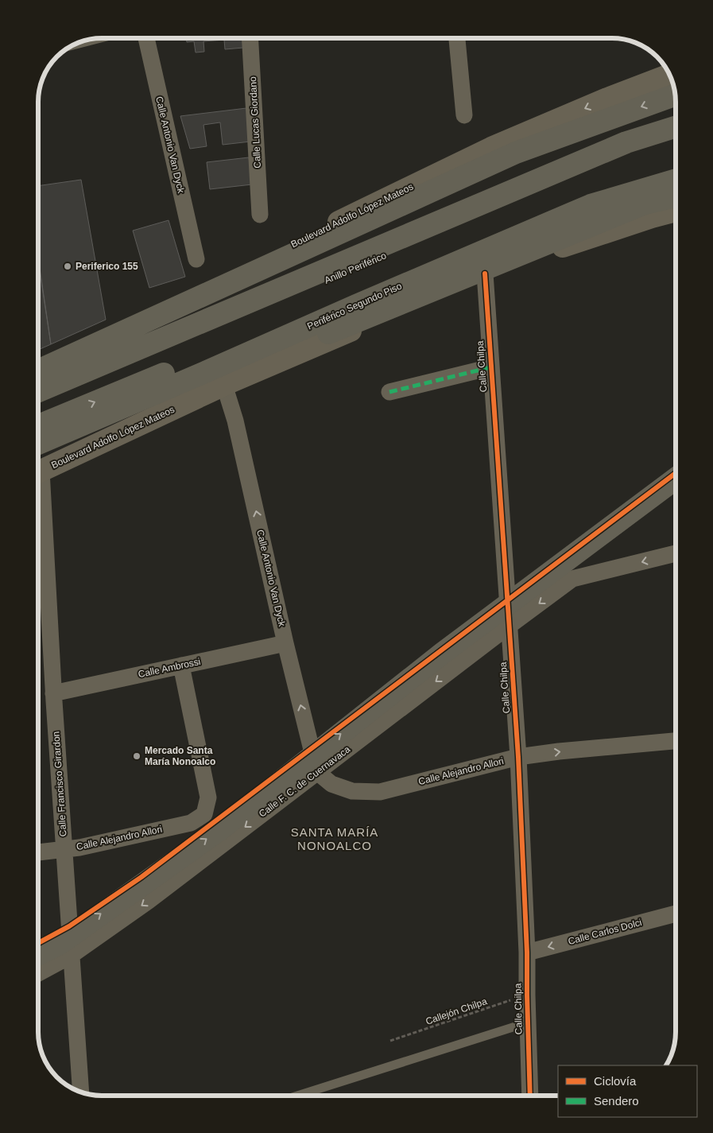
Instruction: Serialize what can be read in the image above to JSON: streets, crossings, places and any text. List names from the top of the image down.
{
  "streets": {
    "highway": ["Anillo Periférico", "Periférico Segundo Piso"],
    "main road": ["Boulevard Adolfo López Mateos"],
    "street": [
      "Calle Lucas Giordano",
      "Calle Antonio Van Dyck",
      "Calle Chilpa",
      "Calle Ambrossi",
      "Calle Alejandro Allori",
      "Calle F. C. de Cuernavaca",
      "Calle Francisco Girardon",
      "Calle Carlos Dolci"
    ],
    "path": ["Callejón Chilpa"]
  },
  "crossings": [
    ["Calle Antonio Van Dyck", "Boulevard Adolfo López Mateos"],
    ["Calle Antonio Van Dyck", "Calle Ambrossi"],
    ["Calle Antonio Van Dyck", "Calle Alejandro Allori"],
    ["Calle Antonio Van Dyck", "Calle F. C. de Cuernavaca"],
    ["Boulevard Adolfo López Mateos", "Calle Chilpa"],
    ["Calle Chilpa", "Calle Alejandro Allori"],
    ["Calle Chilpa", "Calle F. C. de Cuernavaca"],
    ["Calle Chilpa", "Calle Carlos Dolci"],
    ["Calle Chilpa", "Callejón Chilpa"],
    ["Calle Ambrossi", "Calle Alejandro Allori"],
    ["Calle Ambrossi", "Calle Francisco Girardon"],
    ["Calle Alejandro Allori", "Calle F. C. de Cuernavaca"],
    ["Calle Alejandro Allori", "Calle Francisco Girardon"],
    ["Calle F. C. de Cuernavaca", "Calle Francisco Girardon"]
  ],
  "one_way": ["Calle Antonio Van Dyck", "Calle F. C. de Cuernavaca", "Calle Carlos Dolci"],
  "districts": ["SANTA MARÍA NONOALCO"],
  "places": ["Periferico 155", "Mercado Santa María Nonoalco"],
  "legend": ["Ciclovía", "Sendero"]
}
